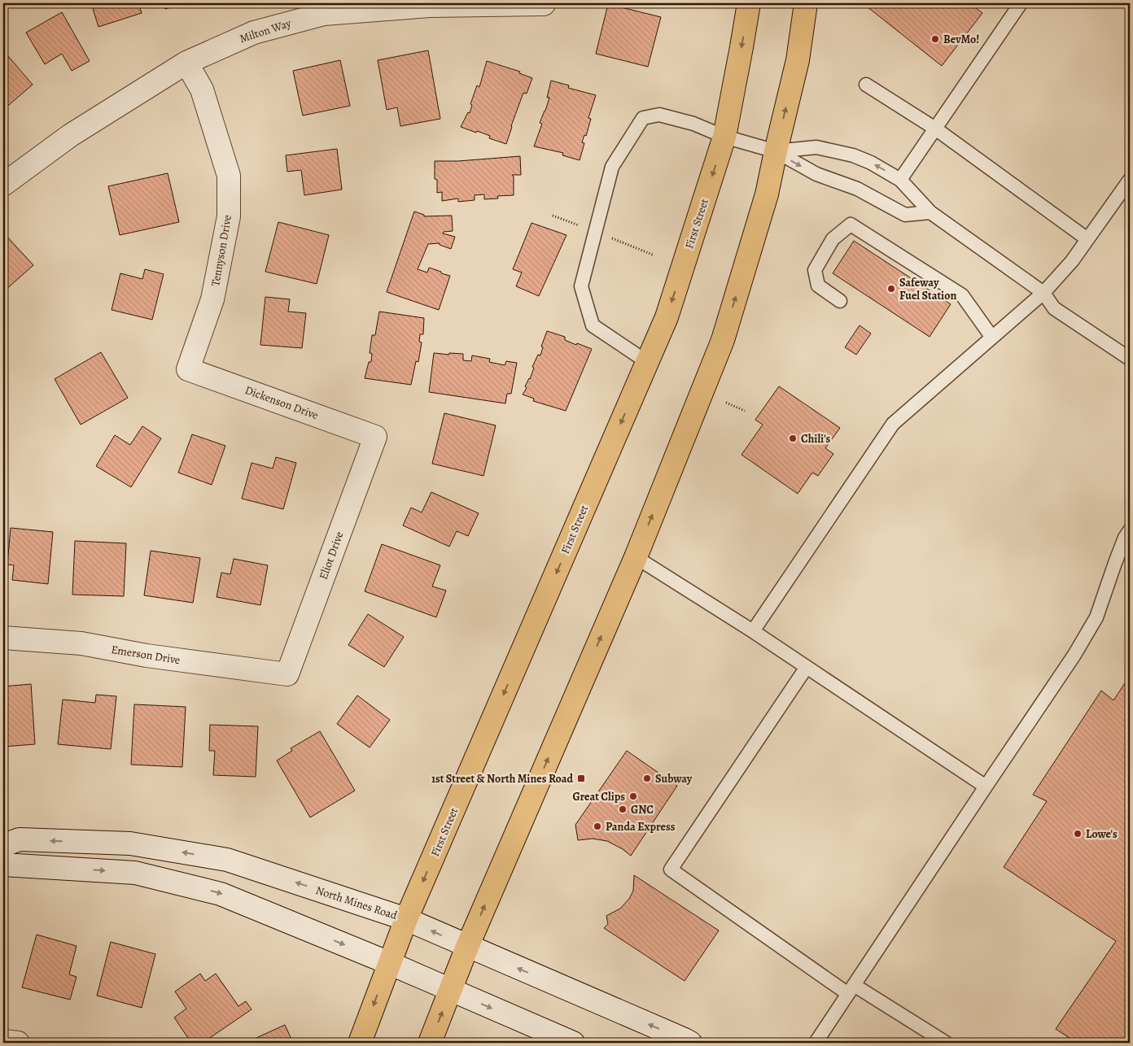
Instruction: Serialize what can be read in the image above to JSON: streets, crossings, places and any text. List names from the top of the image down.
{
  "streets": {
    "main road": ["First Street"],
    "street": [
      "Milton Way",
      "Tennyson Drive",
      "Dickenson Drive",
      "Eliot Drive",
      "Emerson Drive",
      "North Mines Road"
    ]
  },
  "crossings": [
    ["Milton Way", "Tennyson Drive"],
    ["First Street", "North Mines Road"],
    ["Tennyson Drive", "Dickenson Drive"],
    ["Dickenson Drive", "Eliot Drive"],
    ["Eliot Drive", "Emerson Drive"]
  ],
  "places": {
    "other": [
      "BevMo!",
      "Safeway Fuel Station",
      "Chili's",
      "Subway",
      "Great Clips",
      "GNC",
      "Panda Express",
      "Lowe's"
    ],
    "transit": ["1st Street & North Mines Road"]
  }
}
